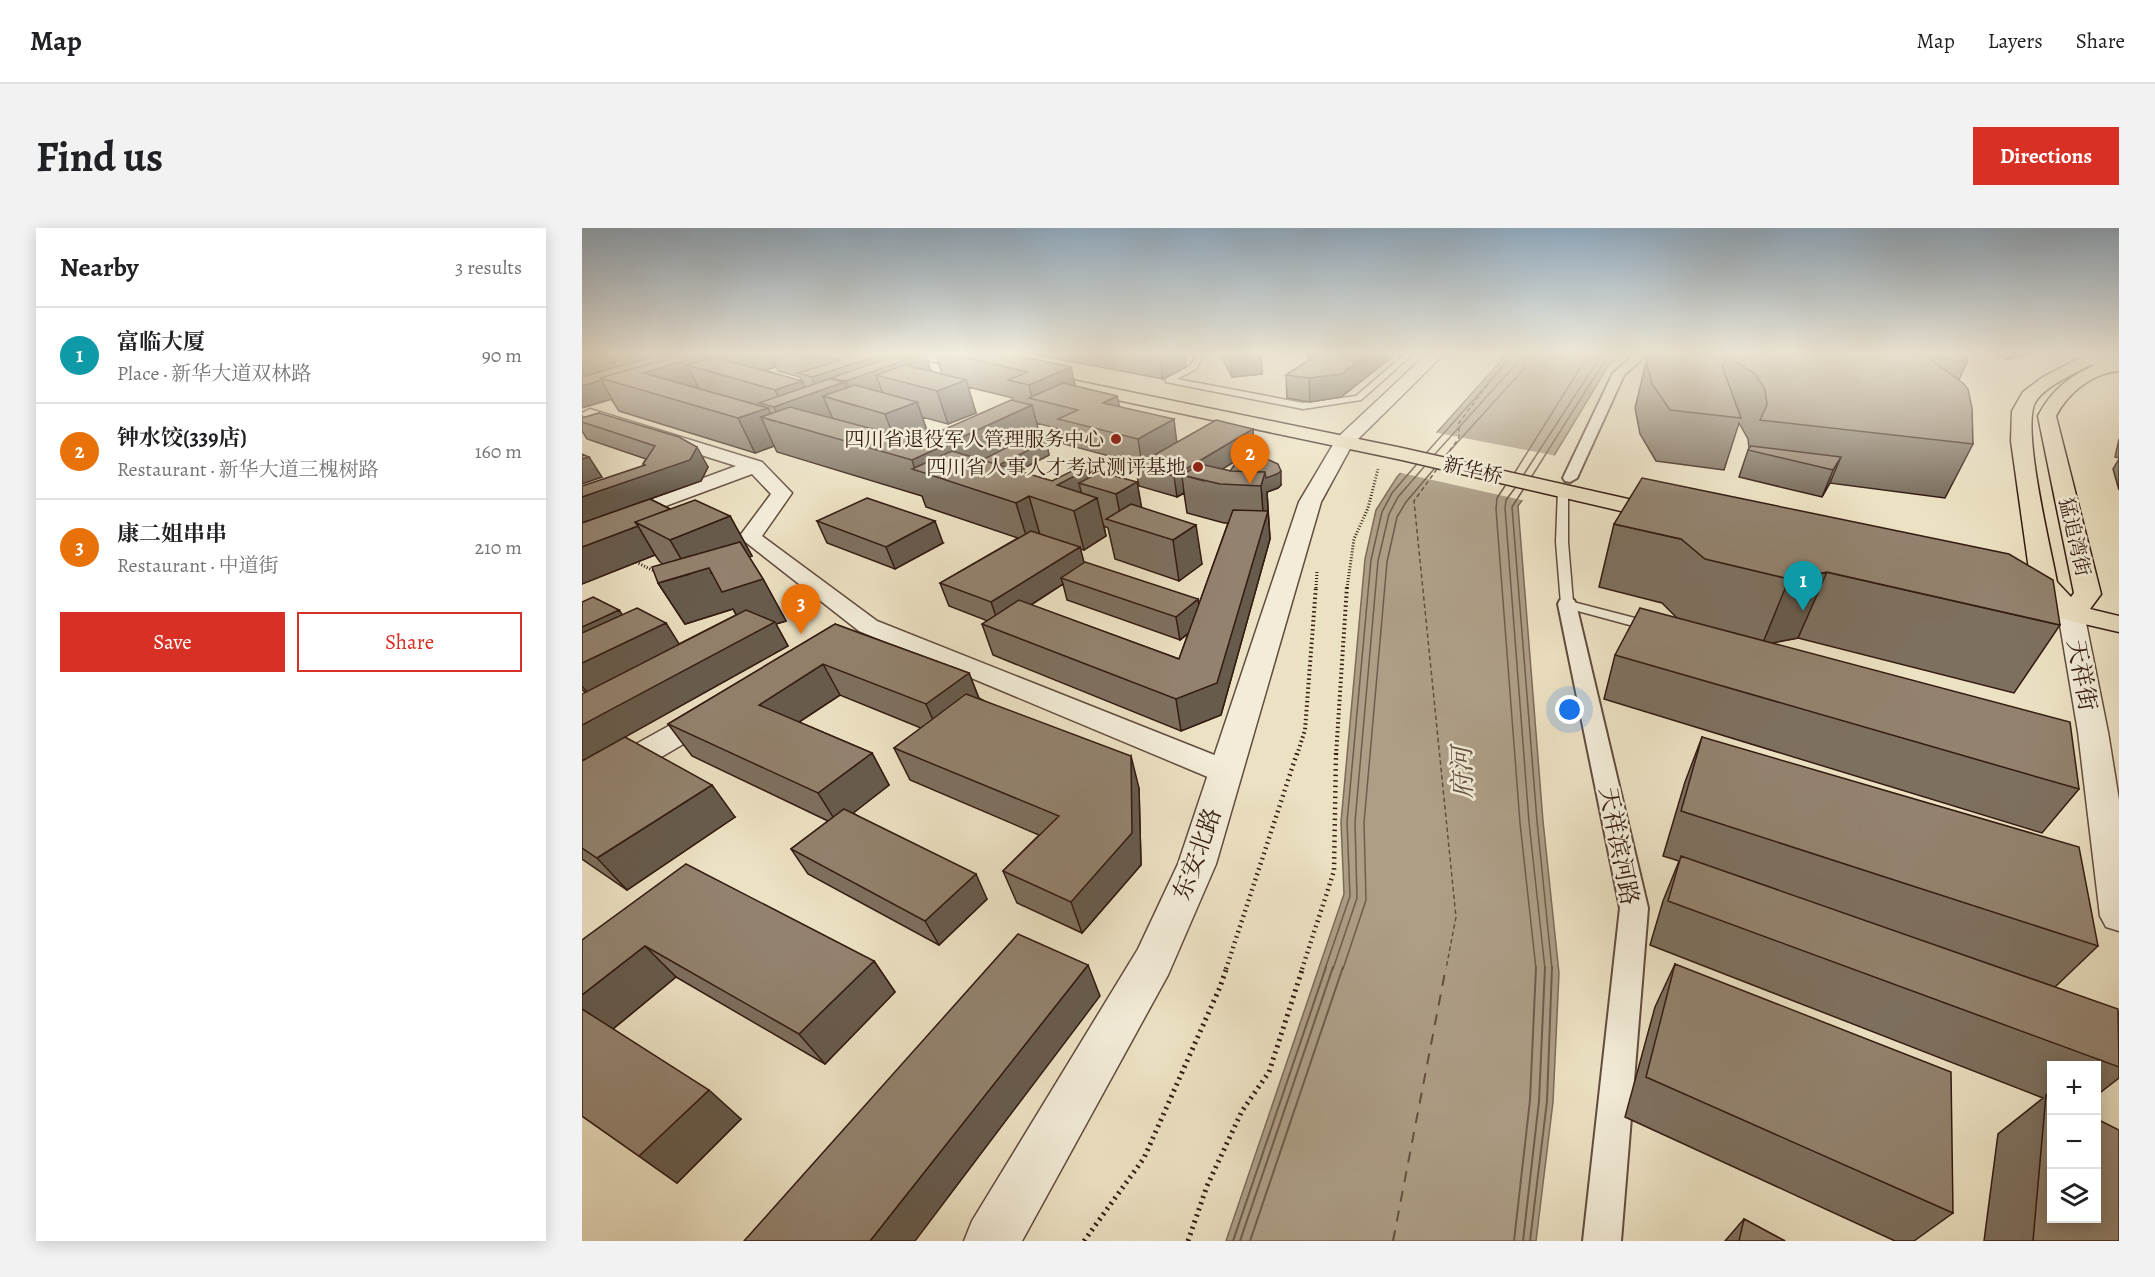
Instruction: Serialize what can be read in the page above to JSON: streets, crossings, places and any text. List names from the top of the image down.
{
  "streets": {
    "main road": ["新华桥", "猛追湾街"],
    "street": ["天祥街", "天祥滨河路", "东安北路"]
  },
  "crossings": [
    ["新华桥", "天祥滨河路"],
    ["新华桥", "东安北路"],
    ["猛追湾街", "天祥街"]
  ],
  "water": ["府河"],
  "places": ["四川省退役军人管理服务中心", "四川省人事人才考试测评基地"],
  "page": {
    "header": "Map",
    "nav": ["Map", "Layers", "Share"],
    "buttons": [
      "Directions",
      ["Save", "Share"]
    ],
    "title": "Find us",
    "heading": ["Nearby", "3 results"],
    "list": [
      {
        "mark": "1",
        "name": "富临大厦",
        "note": "Place · 新华大道双林路",
        "value": "90 m"
      },
      {
        "mark": "2",
        "name": "钟水饺(339店)",
        "note": "Restaurant · 新华大道三槐树路",
        "value": "160 m"
      },
      {
        "mark": "3",
        "name": "康二姐串串",
        "note": "Restaurant · 中道街",
        "value": "210 m"
      }
    ],
    "pins": ["2", "1", "3"],
    "map_buttons": ["+", "−"]
  }
}
